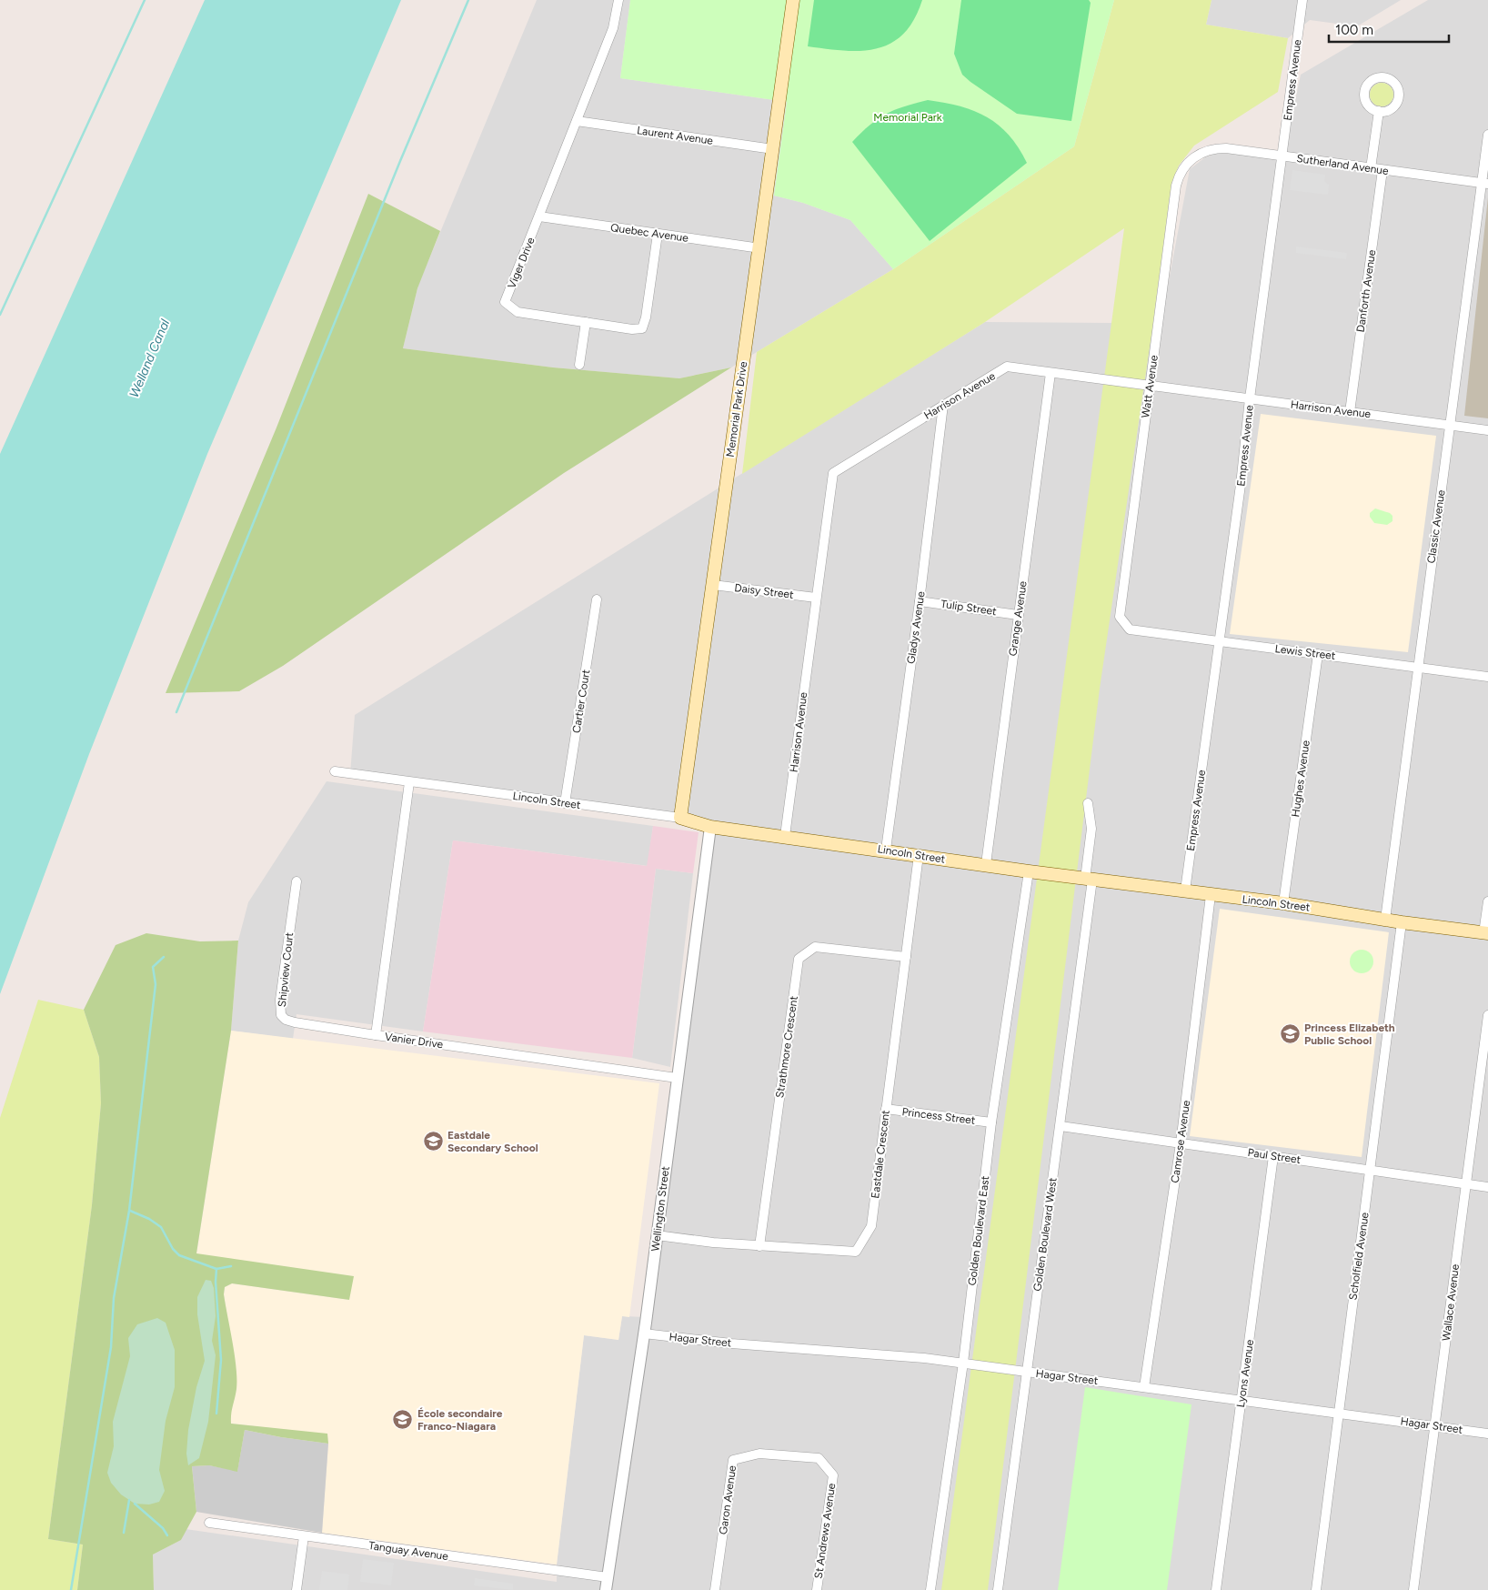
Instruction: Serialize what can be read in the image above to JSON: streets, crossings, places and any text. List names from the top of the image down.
{
  "streets": {
    "main road": ["Memorial Park Drive", "Lincoln Street"],
    "street": [
      "Empress Avenue",
      "Laurent Avenue",
      "Sutherland Avenue",
      "Quebec Avenue",
      "Viger Drive",
      "Danforth Avenue",
      "Watt Avenue",
      "Harrison Avenue",
      "Classic Avenue",
      "Daisy Street",
      "Tulip Street",
      "Grange Avenue",
      "Gladys Avenue",
      "Lewis Street",
      "Cartier Court",
      "Hughes Avenue",
      "Shipview Court",
      "Vanier Drive",
      "Strathmore Crescent",
      "Princess Street",
      "Camrose Avenue",
      "Eastdale Crescent",
      "Paul Street",
      "Wellington Street",
      "Golden Boulevard East",
      "Golden Boulevard West",
      "Scholfield Avenue",
      "Wallace Avenue",
      "Hagar Street",
      "Lyons Avenue",
      "Garon Avenue",
      "St Andrews Avenue",
      "Tanguay Avenue"
    ]
  },
  "crossings": [
    ["Empress Avenue", "Sutherland Avenue"],
    ["Empress Avenue", "Harrison Avenue"],
    ["Empress Avenue", "Lewis Street"],
    ["Empress Avenue", "Lincoln Street"],
    ["Laurent Avenue", "Viger Drive"],
    ["Laurent Avenue", "Memorial Park Drive"],
    ["Sutherland Avenue", "Danforth Avenue"],
    ["Sutherland Avenue", "Watt Avenue"],
    ["Sutherland Avenue", "Classic Avenue"],
    ["Quebec Avenue", "Viger Drive"],
    ["Quebec Avenue", "Memorial Park Drive"],
    ["Danforth Avenue", "Harrison Avenue"],
    ["Watt Avenue", "Harrison Avenue"],
    ["Watt Avenue", "Lewis Street"],
    ["Harrison Avenue", "Classic Avenue"],
    ["Harrison Avenue", "Daisy Street"],
    ["Harrison Avenue", "Grange Avenue"],
    ["Harrison Avenue", "Gladys Avenue"],
    ["Harrison Avenue", "Lincoln Street"],
    ["Memorial Park Drive", "Daisy Street"],
    ["Memorial Park Drive", "Lincoln Street"],
    ["Classic Avenue", "Lewis Street"],
    ["Classic Avenue", "Lincoln Street"],
    ["Tulip Street", "Grange Avenue"],
    ["Tulip Street", "Gladys Avenue"],
    ["Grange Avenue", "Lincoln Street"],
    ["Gladys Avenue", "Lincoln Street"],
    ["Lewis Street", "Hughes Avenue"],
    ["Cartier Court", "Lincoln Street"],
    ["Hughes Avenue", "Lincoln Street"],
    ["Lincoln Street", "Vanier Drive"],
    ["Lincoln Street", "Camrose Avenue"],
    ["Lincoln Street", "Eastdale Crescent"],
    ["Lincoln Street", "Wellington Street"],
    ["Lincoln Street", "Golden Boulevard East"],
    ["Lincoln Street", "Golden Boulevard West"],
    ["Lincoln Street", "Scholfield Avenue"],
    ["Shipview Court", "Vanier Drive"],
    ["Vanier Drive", "Wellington Street"],
    ["Strathmore Crescent", "Eastdale Crescent"],
    ["Princess Street", "Eastdale Crescent"],
    ["Princess Street", "Golden Boulevard East"],
    ["Camrose Avenue", "Paul Street"],
    ["Camrose Avenue", "Hagar Street"],
    ["Eastdale Crescent", "Wellington Street"],
    ["Paul Street", "Golden Boulevard West"],
    ["Paul Street", "Scholfield Avenue"],
    ["Paul Street", "Wallace Avenue"],
    ["Paul Street", "Lyons Avenue"],
    ["Wellington Street", "Hagar Street"],
    ["Wellington Street", "Tanguay Avenue"],
    ["Golden Boulevard East", "Hagar Street"],
    ["Golden Boulevard West", "Hagar Street"],
    ["Scholfield Avenue", "Hagar Street"],
    ["Wallace Avenue", "Hagar Street"],
    ["Hagar Street", "Lyons Avenue"],
    ["Garon Avenue", "St Andrews Avenue"]
  ],
  "water": ["Welland Canal"],
  "parks": ["Memorial Park"],
  "places": {
    "school or university": ["Princess Elizabeth Public School", "Eastdale Secondary School", "École secondaire Franco-Niagara"]
  },
  "scale_bar": "100 m"
}
